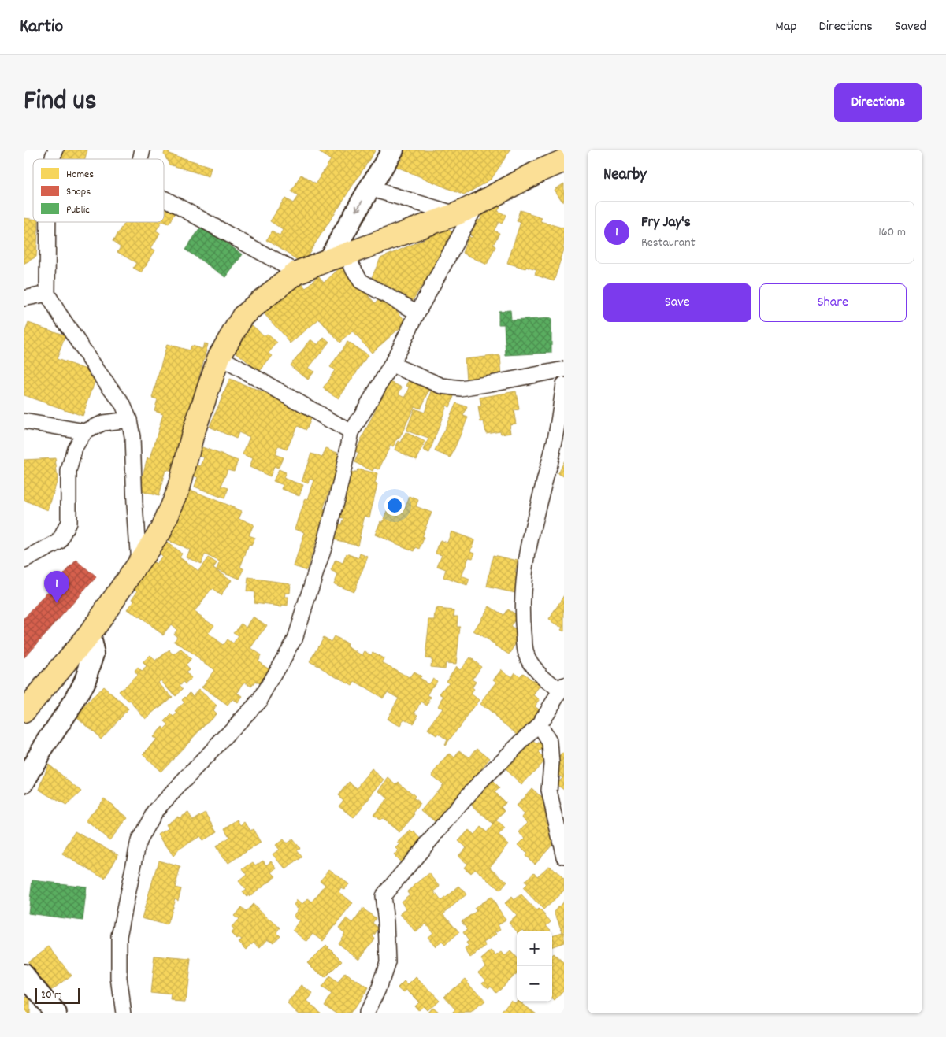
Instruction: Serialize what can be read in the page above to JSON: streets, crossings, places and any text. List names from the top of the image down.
{
  "legend": ["Homes", "Shops", "Public"],
  "scale_bar": "20 m",
  "page": {
    "header": "Kartio",
    "nav": ["Map", "Directions", "Saved"],
    "title": "Find us",
    "buttons": [
      "Directions",
      ["Save", "Share"]
    ],
    "heading": "Nearby",
    "list": [
      {
        "mark": "1",
        "name": "Fry Jay's",
        "note": "Restaurant",
        "value": "160 m"
      }
    ],
    "pins": "1",
    "map_buttons": ["+", "−"],
    "scale": "20 m"
  }
}
